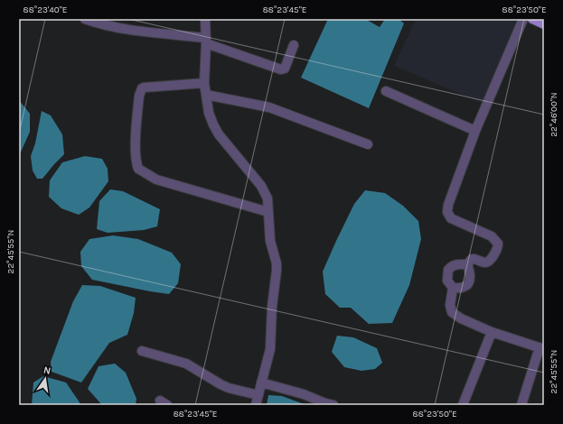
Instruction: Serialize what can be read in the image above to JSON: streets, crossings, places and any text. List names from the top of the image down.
{
  "north": "top",
  "coordinates": [
    "88°23'40\"E",
    "88°23'45\"E",
    "88°23'50\"E",
    "22°46'00\"N",
    "22°45'55\"N"
  ]
}
